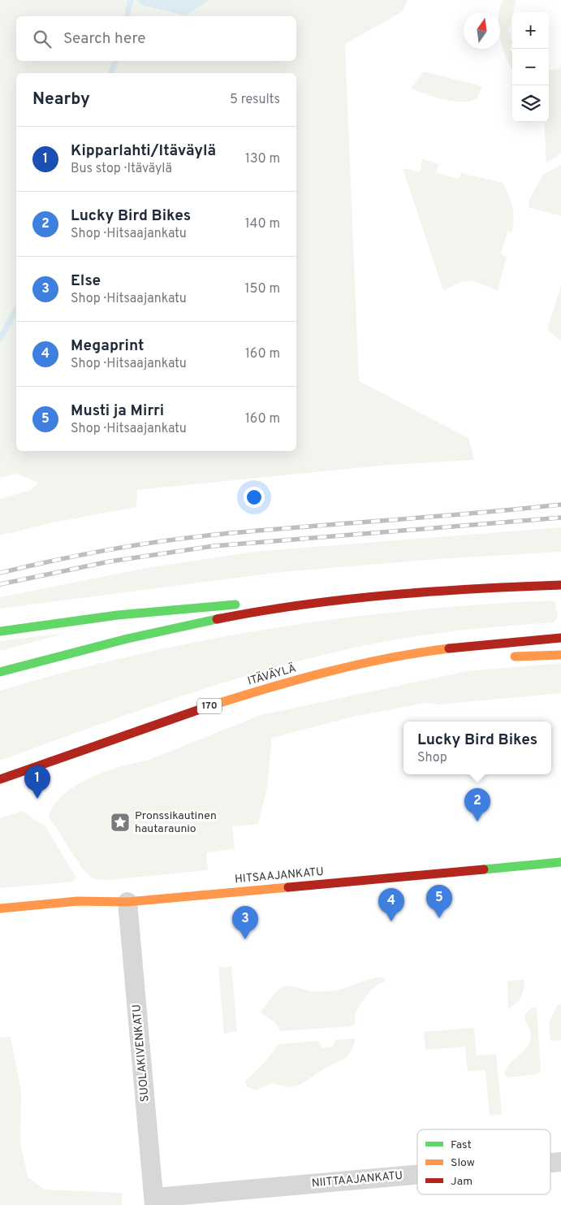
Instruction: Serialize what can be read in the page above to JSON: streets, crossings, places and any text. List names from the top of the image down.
{
  "streets": {
    "main road": ["ITÄVÄYLÄ", "170", "HITSAAJANKATU"],
    "street": ["SUOLAKIVENKATU", "NIITTAAJANKATU"]
  },
  "crossings": [
    ["HITSAAJANKATU", "SUOLAKIVENKATU"],
    ["SUOLAKIVENKATU", "NIITTAAJANKATU"]
  ],
  "places": {
    "place": ["Pronssikautinen hautaraunio"]
  },
  "legend": ["Fast", "Slow", "Jam"],
  "north": "top",
  "page": {
    "map_buttons": ["+", "−"],
    "search": "Search here",
    "heading": ["Nearby", "5 results"],
    "list": [
      {
        "mark": "1",
        "name": "Kipparlahti/Itäväylä",
        "note": "Bus stop · Itäväylä",
        "value": "130 m"
      },
      {
        "mark": "2",
        "name": "Lucky Bird Bikes",
        "note": "Shop · Hitsaajankatu",
        "value": "140 m"
      },
      {
        "mark": "3",
        "name": "Else",
        "note": "Shop · Hitsaajankatu",
        "value": "150 m"
      },
      {
        "mark": "4",
        "name": "Megaprint",
        "note": "Shop · Hitsaajankatu",
        "value": "160 m"
      },
      {
        "mark": "5",
        "name": "Musti ja Mirri",
        "note": "Shop · Hitsaajankatu",
        "value": "160 m"
      }
    ],
    "popup": ["Lucky Bird Bikes", "Shop"],
    "pins": [
      "1",
      "2",
      "5",
      "4",
      "3"
    ]
  }
}
